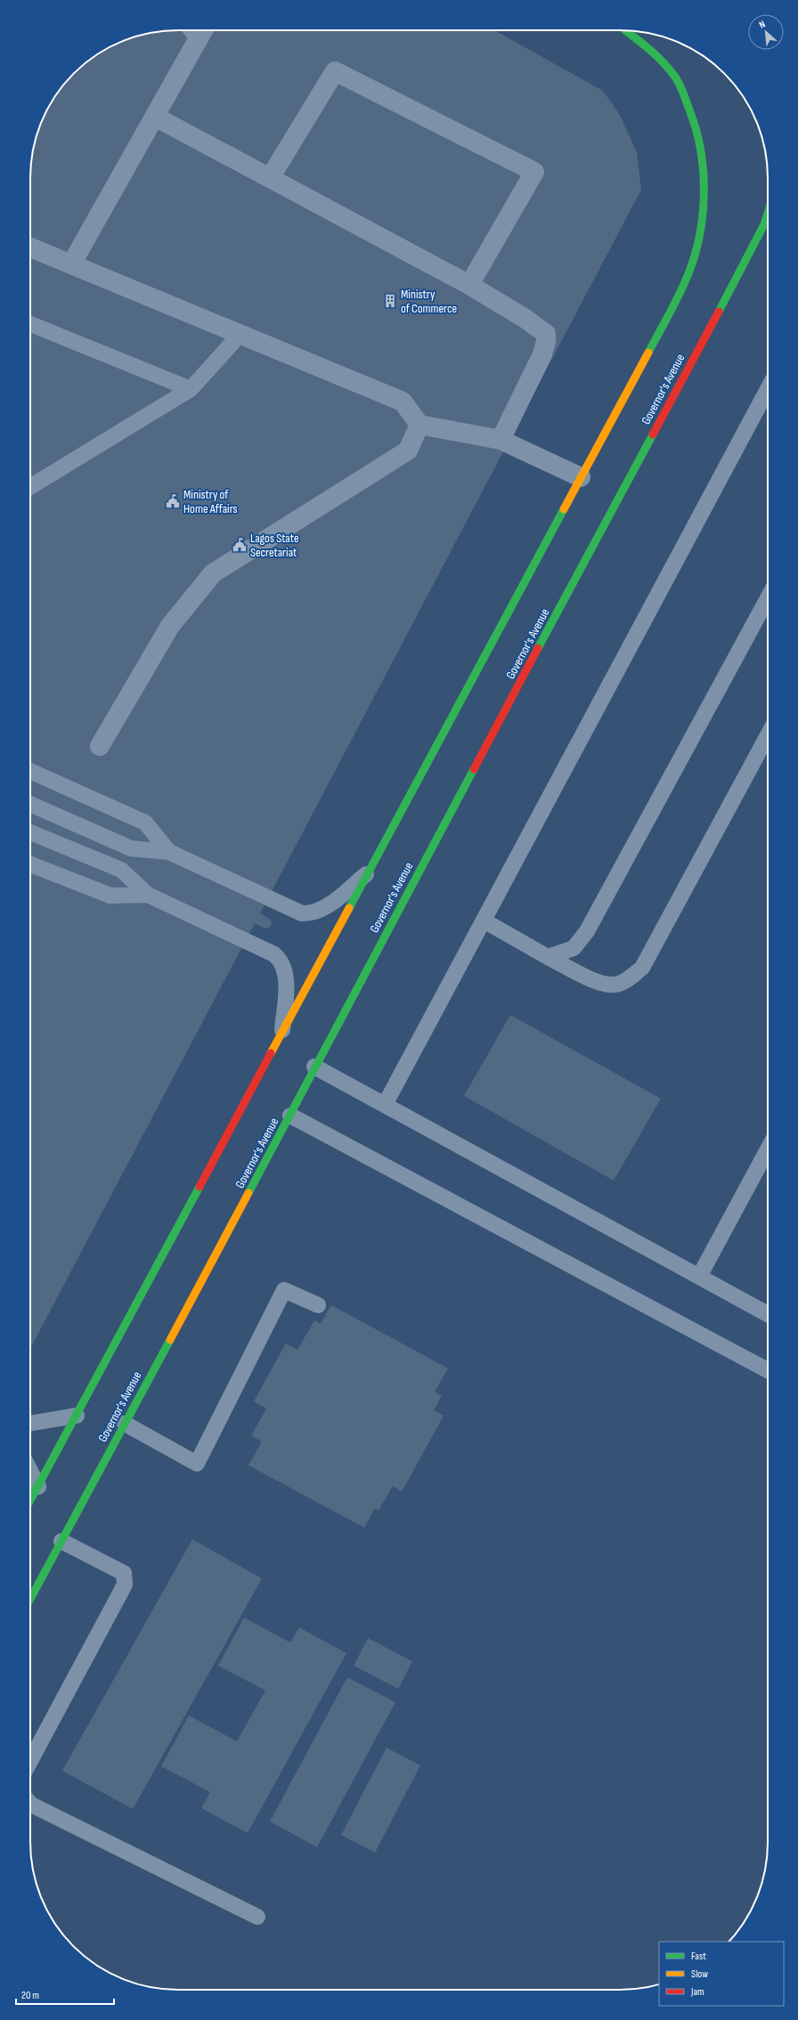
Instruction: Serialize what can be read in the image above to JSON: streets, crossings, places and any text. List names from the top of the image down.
{
  "streets": {
    "street": ["Governor's Avenue"]
  },
  "places": {
    "building": ["Ministry of Commerce"],
    "public building": ["Ministry of Home Affairs", "Lagos State Secretariat"]
  },
  "legend": ["Fast", "Slow", "Jam"],
  "scale_bar": "20 m",
  "north": "top left"
}
